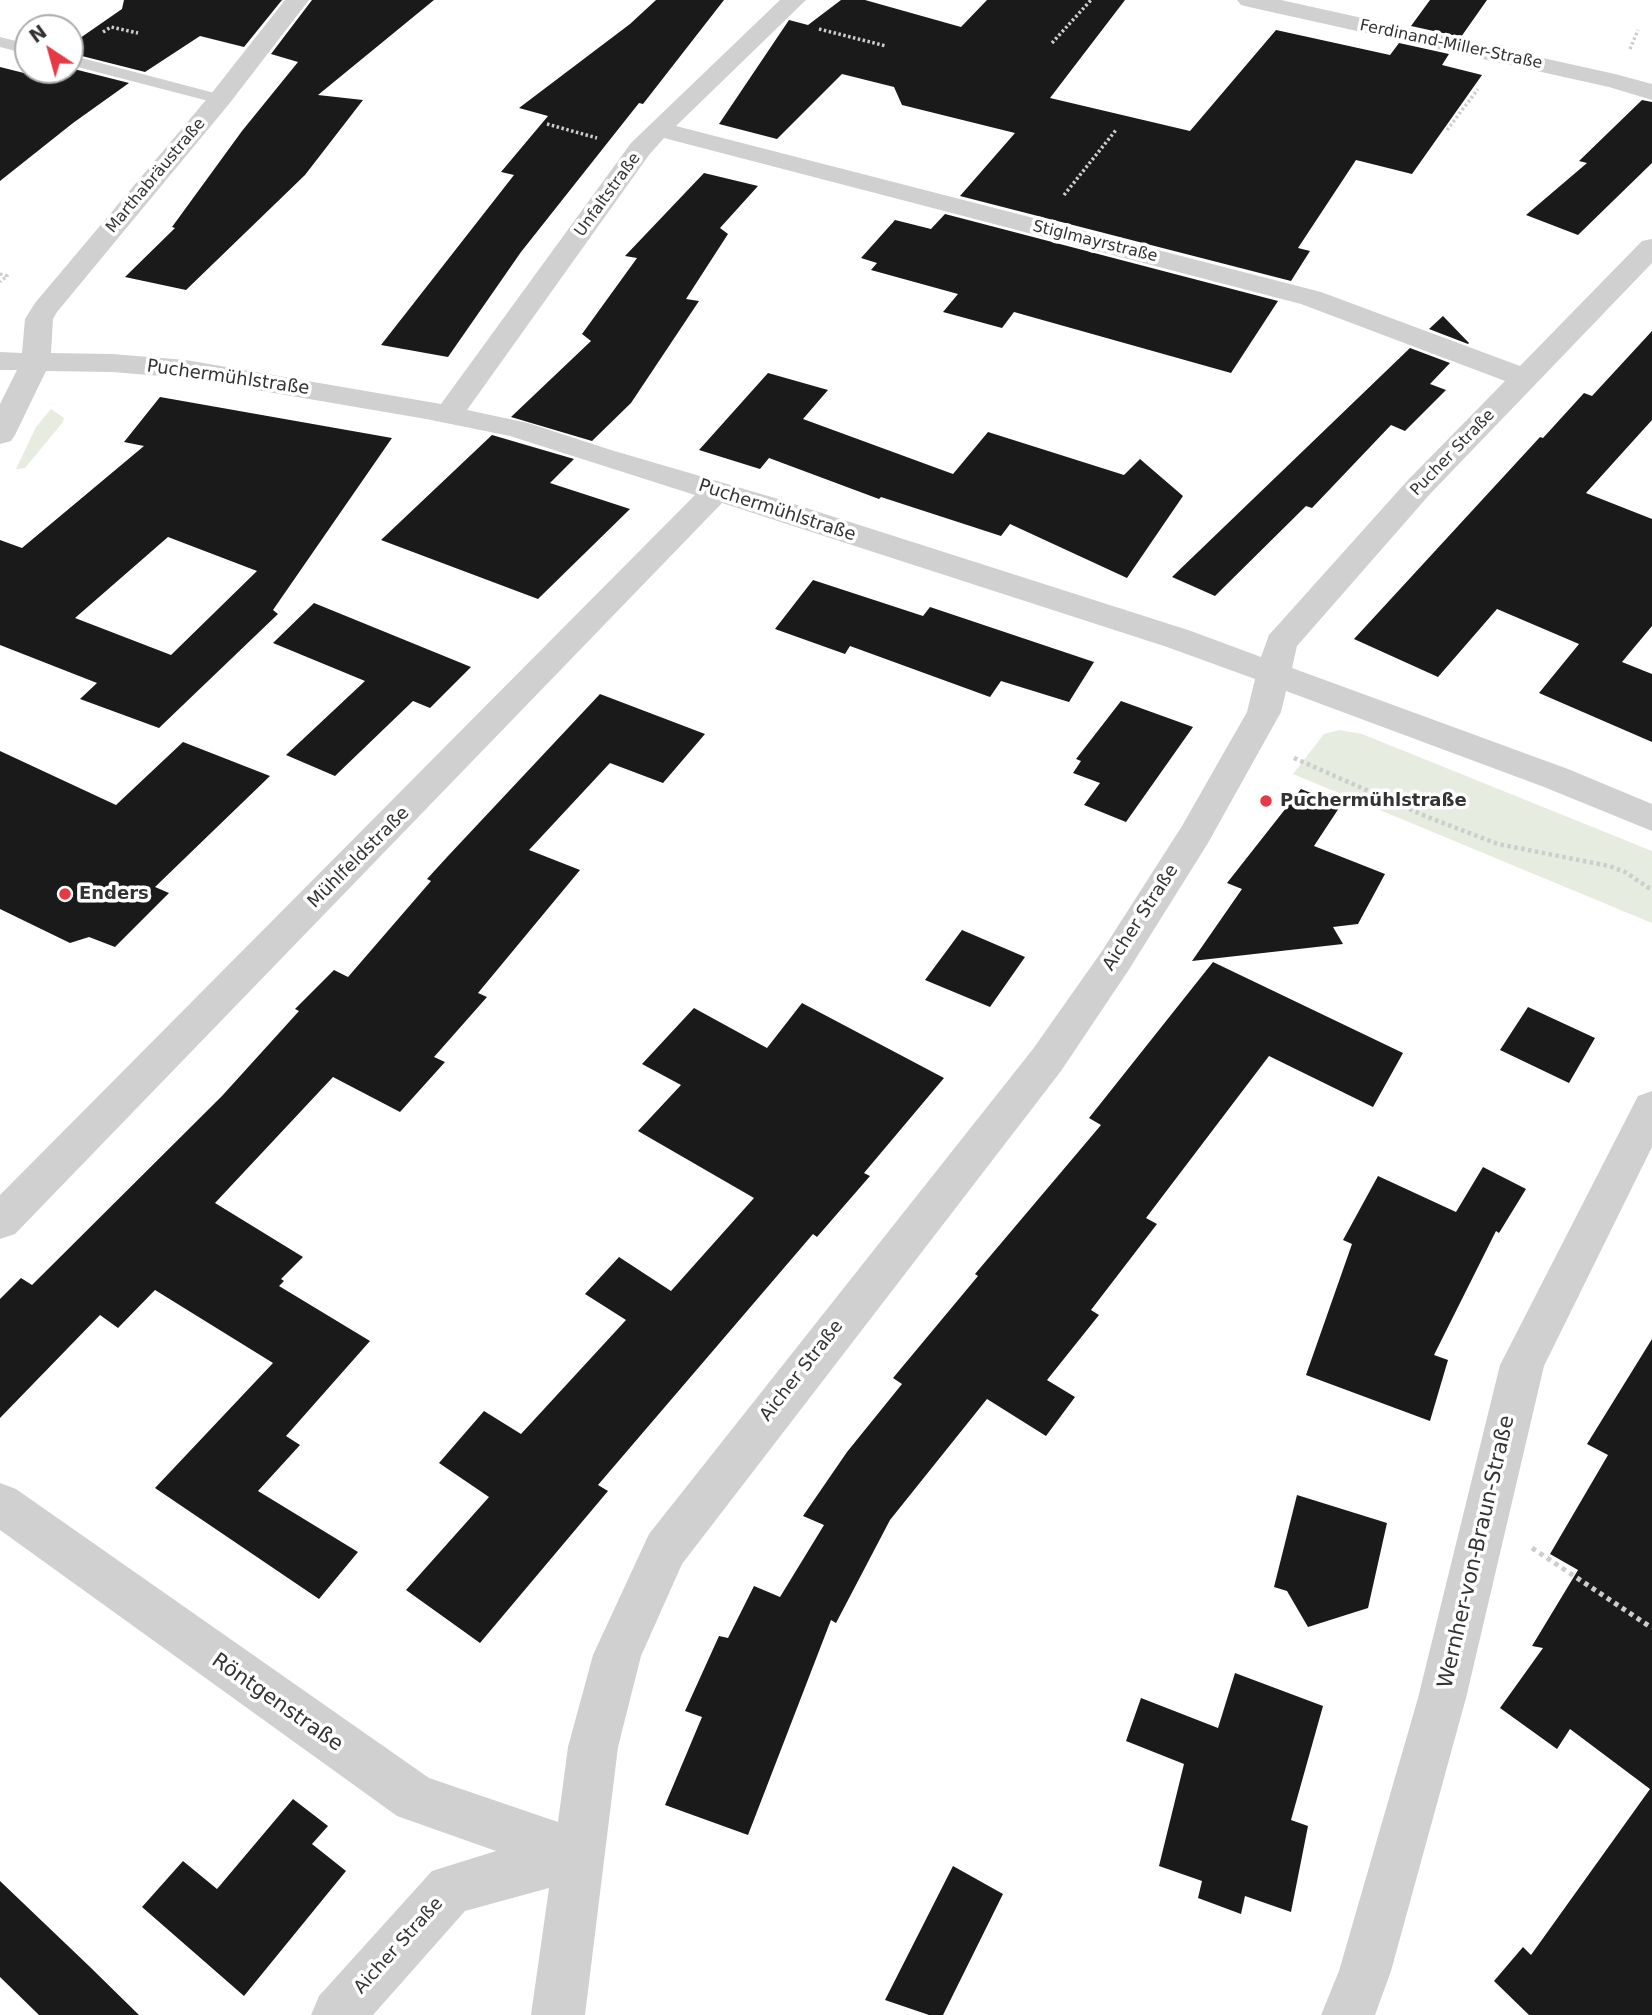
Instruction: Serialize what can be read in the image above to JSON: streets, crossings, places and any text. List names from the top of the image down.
{
  "streets": {
    "street": [
      "Ferdinand-Miller-Straße",
      "Marthabräustraße",
      "Unfaltstraße",
      "Stiglmayrstraße",
      "Puchermühlstraße",
      "Pucher Straße",
      "Mühlfeldstraße",
      "Aicher Straße",
      "Wernher-von-Braun-Straße",
      "Röntgenstraße"
    ]
  },
  "crossings": [
    ["Marthabräustraße", "Puchermühlstraße"],
    ["Unfaltstraße", "Stiglmayrstraße"],
    ["Unfaltstraße", "Puchermühlstraße"],
    ["Stiglmayrstraße", "Pucher Straße"],
    ["Puchermühlstraße", "Pucher Straße"],
    ["Puchermühlstraße", "Mühlfeldstraße"],
    ["Puchermühlstraße", "Aicher Straße"],
    ["Pucher Straße", "Aicher Straße"],
    ["Aicher Straße", "Röntgenstraße"]
  ],
  "places": ["Puchermühlstraße", "Enders"],
  "north": "top left"
}
